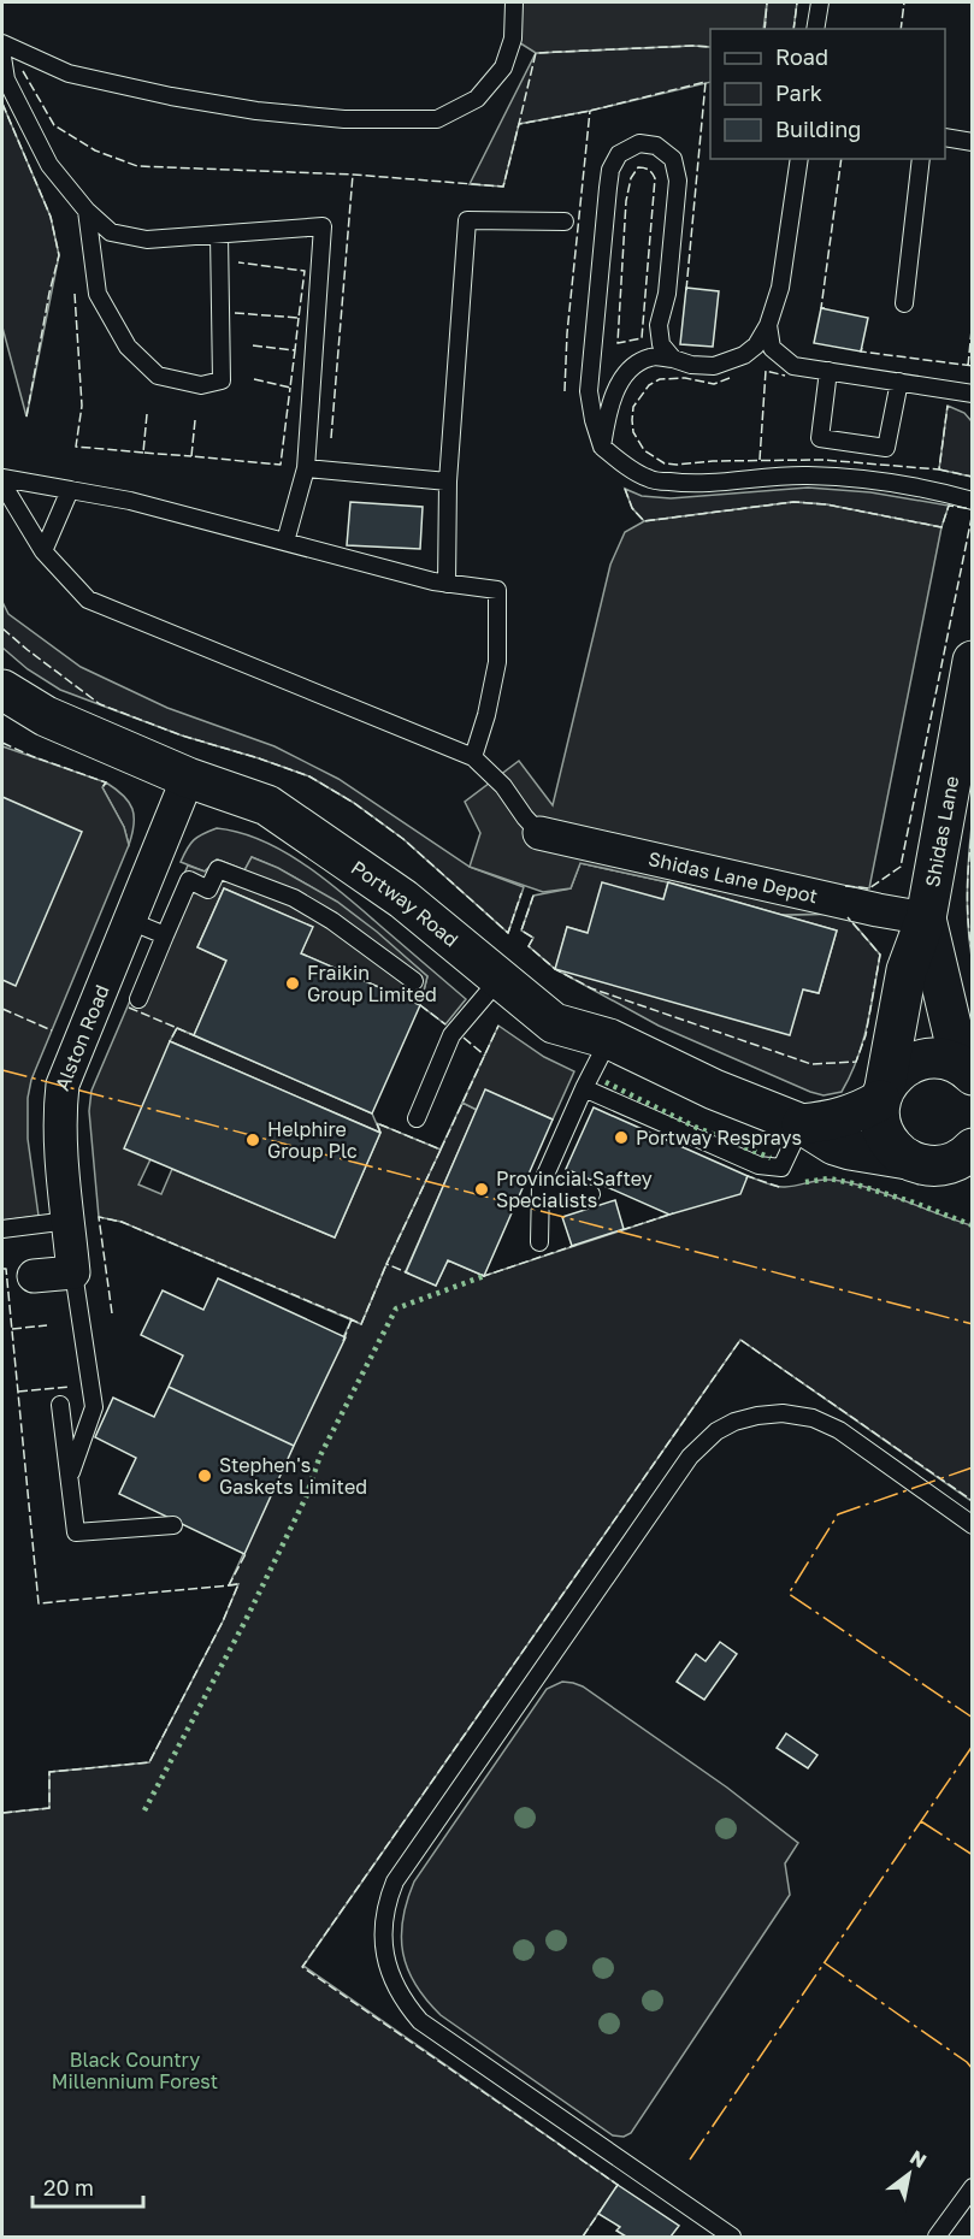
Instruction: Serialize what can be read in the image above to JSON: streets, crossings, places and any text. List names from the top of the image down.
{
  "streets": {
    "street": [
      "Shidas Lane",
      "Shidas Lane Depot",
      "Portway Road",
      "Alston Road"
    ]
  },
  "crossings": [
    ["Shidas Lane", "Shidas Lane Depot"],
    ["Shidas Lane", "Portway Road"],
    ["Portway Road", "Alston Road"]
  ],
  "parks": ["Black Country Millennium Forest"],
  "places": [
    "Fraikin Group Limited",
    "Portway Resprays",
    "Helphire Group Plc",
    "Provincial Saftey Specialists",
    "Stephen's Gaskets Limited"
  ],
  "legend": ["Road", "Park", "Building"],
  "scale_bar": "20 m",
  "north": "top right"
}
